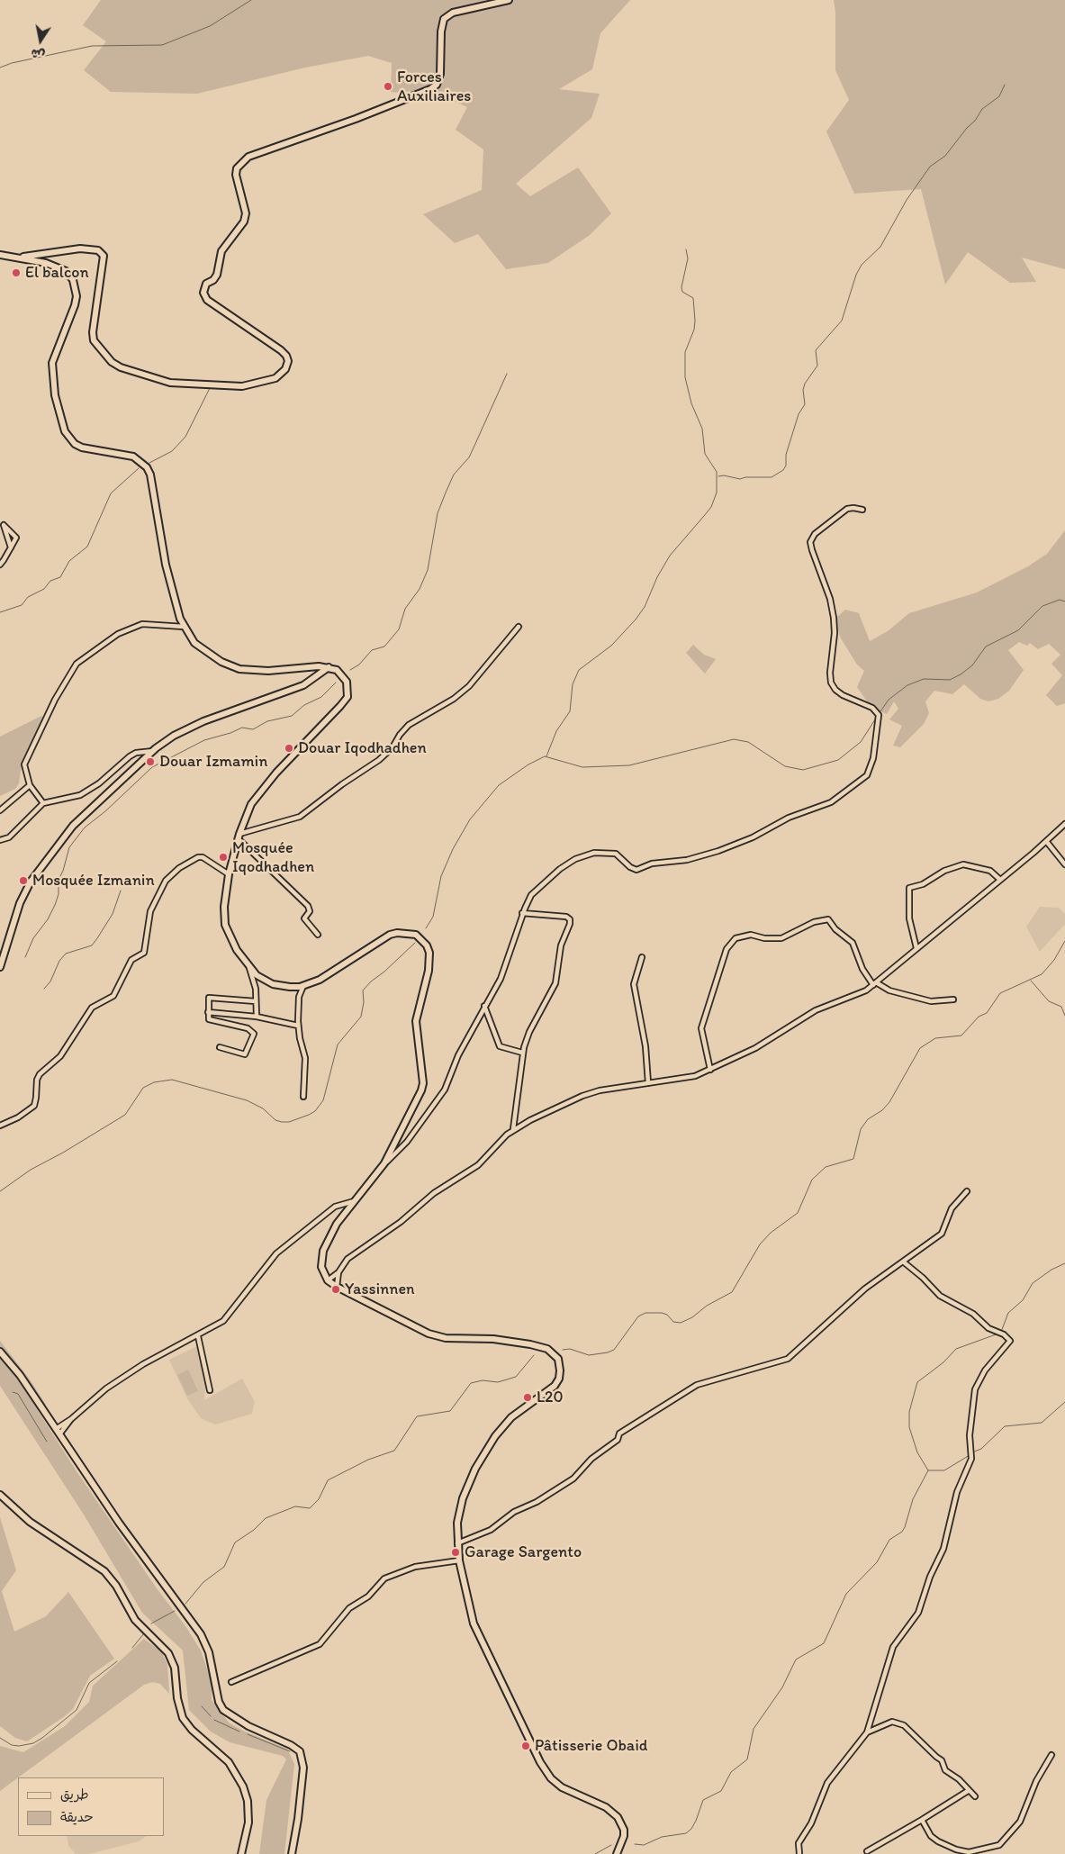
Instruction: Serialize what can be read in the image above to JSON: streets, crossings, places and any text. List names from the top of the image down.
{
  "places": [
    "Forces Auxiliaires",
    "El balcon",
    "Douar Iqodhadhen",
    "Douar Izmamin",
    "Mosquée Iqodhadhen",
    "Mosquée Izmanin",
    "Yassinnen",
    "L20",
    "Garage Sargento",
    "Pâtisserie Obaid"
  ],
  "legend": ["طريق", "حديقة"],
  "north": "bottom"
}
